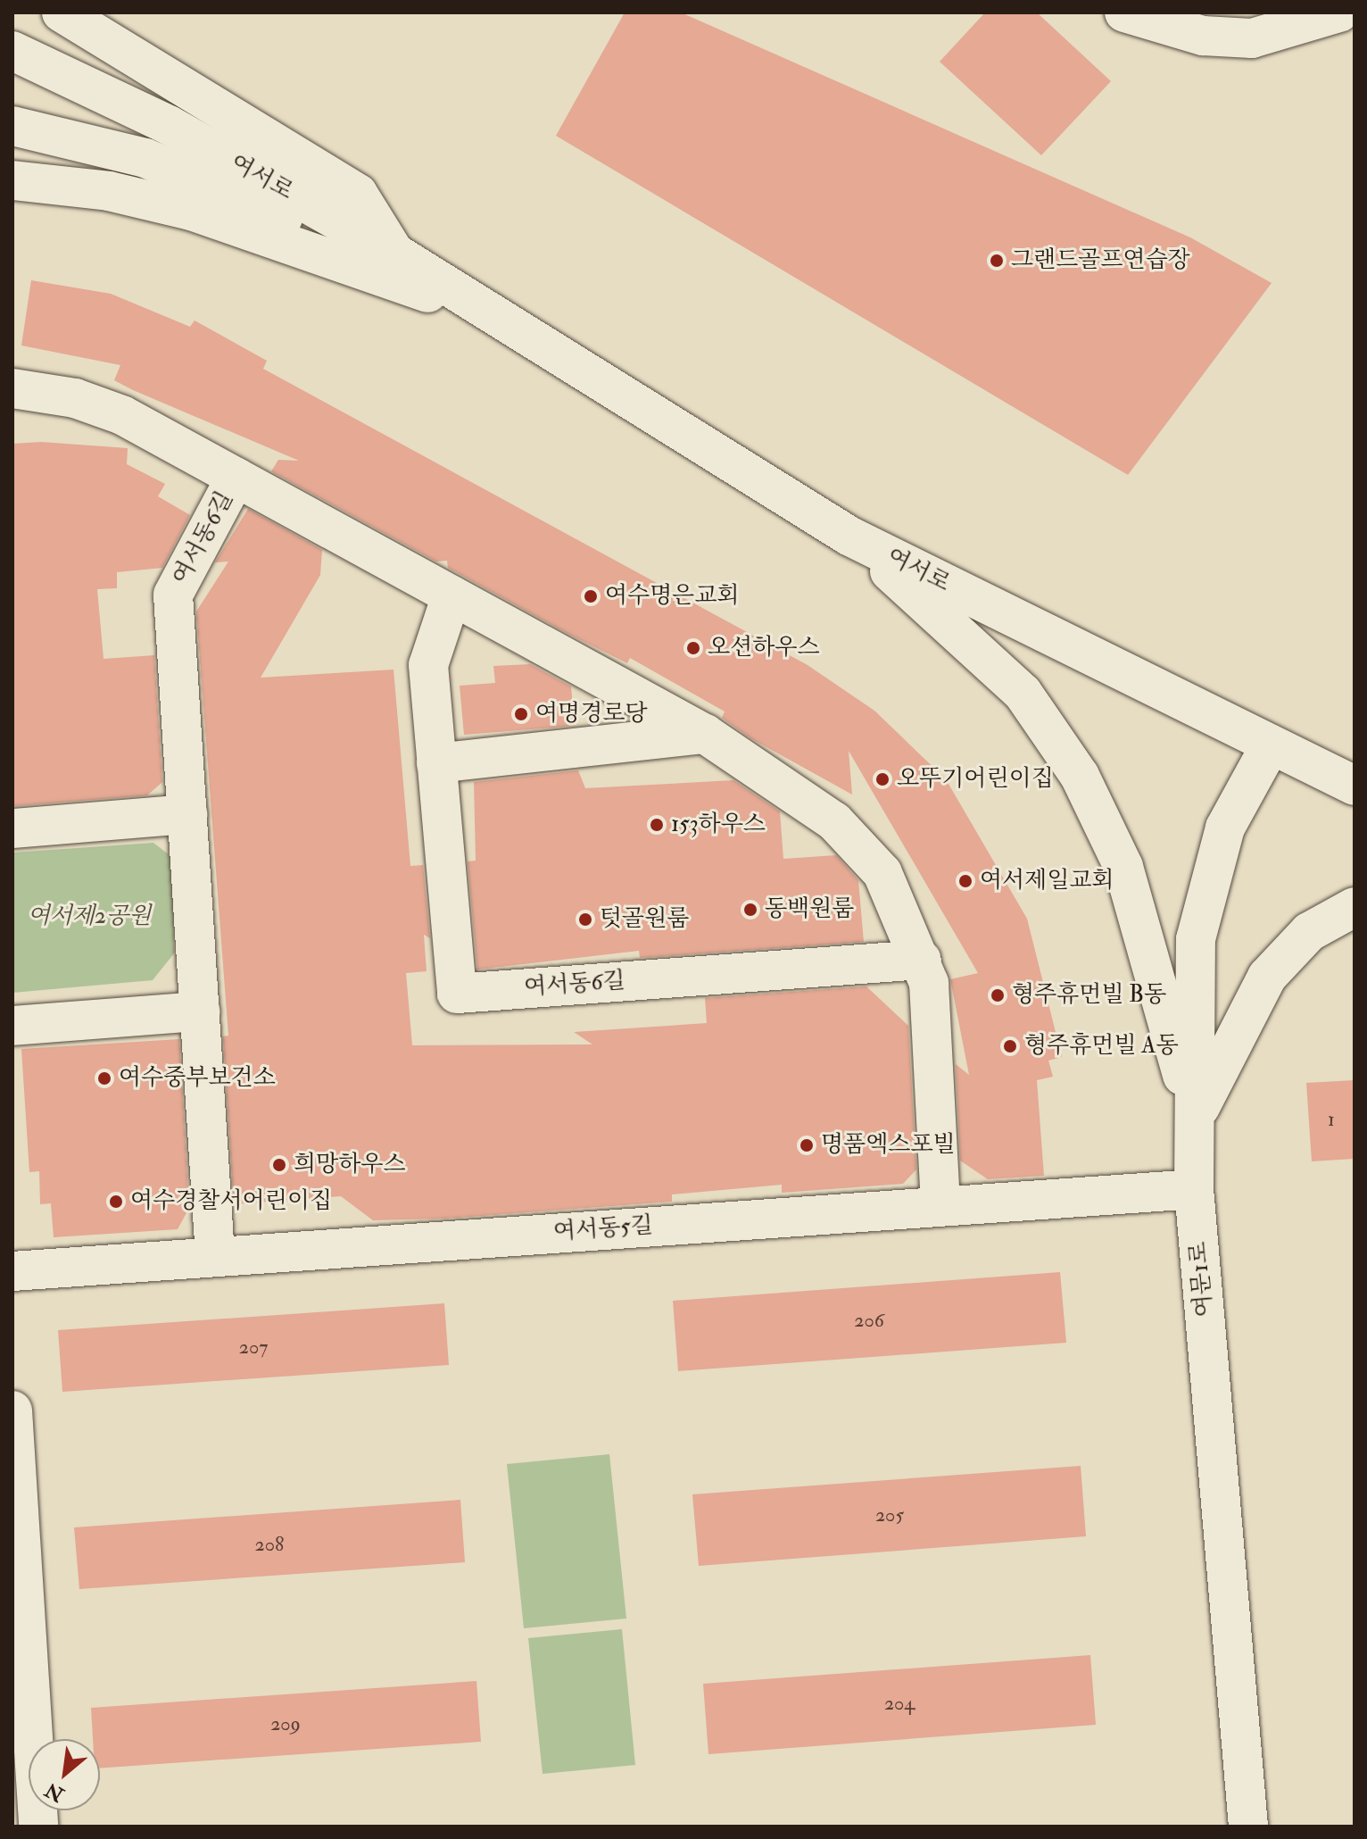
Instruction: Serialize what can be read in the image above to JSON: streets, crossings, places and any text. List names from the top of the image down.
{
  "streets": {
    "street": [
      "여서로",
      "여서동6길",
      "여서동5길",
      "여문1로"
    ]
  },
  "crossings": [
    ["여서로", "여문1로"],
    ["여서동6길", "여서동5길"],
    ["여서동5길", "여문1로"]
  ],
  "parks": ["여서제2공원"],
  "places": [
    "그랜드골프연습장",
    "여수명은교회",
    "오션하우스",
    "여명경로당",
    "오뚜기어린이집",
    "153하우스",
    "여서제일교회",
    "동백원룸",
    "텃골원룸",
    "형주휴먼빌 B동",
    "형주휴먼빌 A동",
    "여수중부보건소",
    "명품엑스포빌",
    "희망하우스",
    "여수경찰서어린이집"
  ],
  "house_numbers": [
    "1",
    "206",
    "207",
    "205",
    "208",
    "204",
    "209"
  ],
  "north": "bottom left"
}
